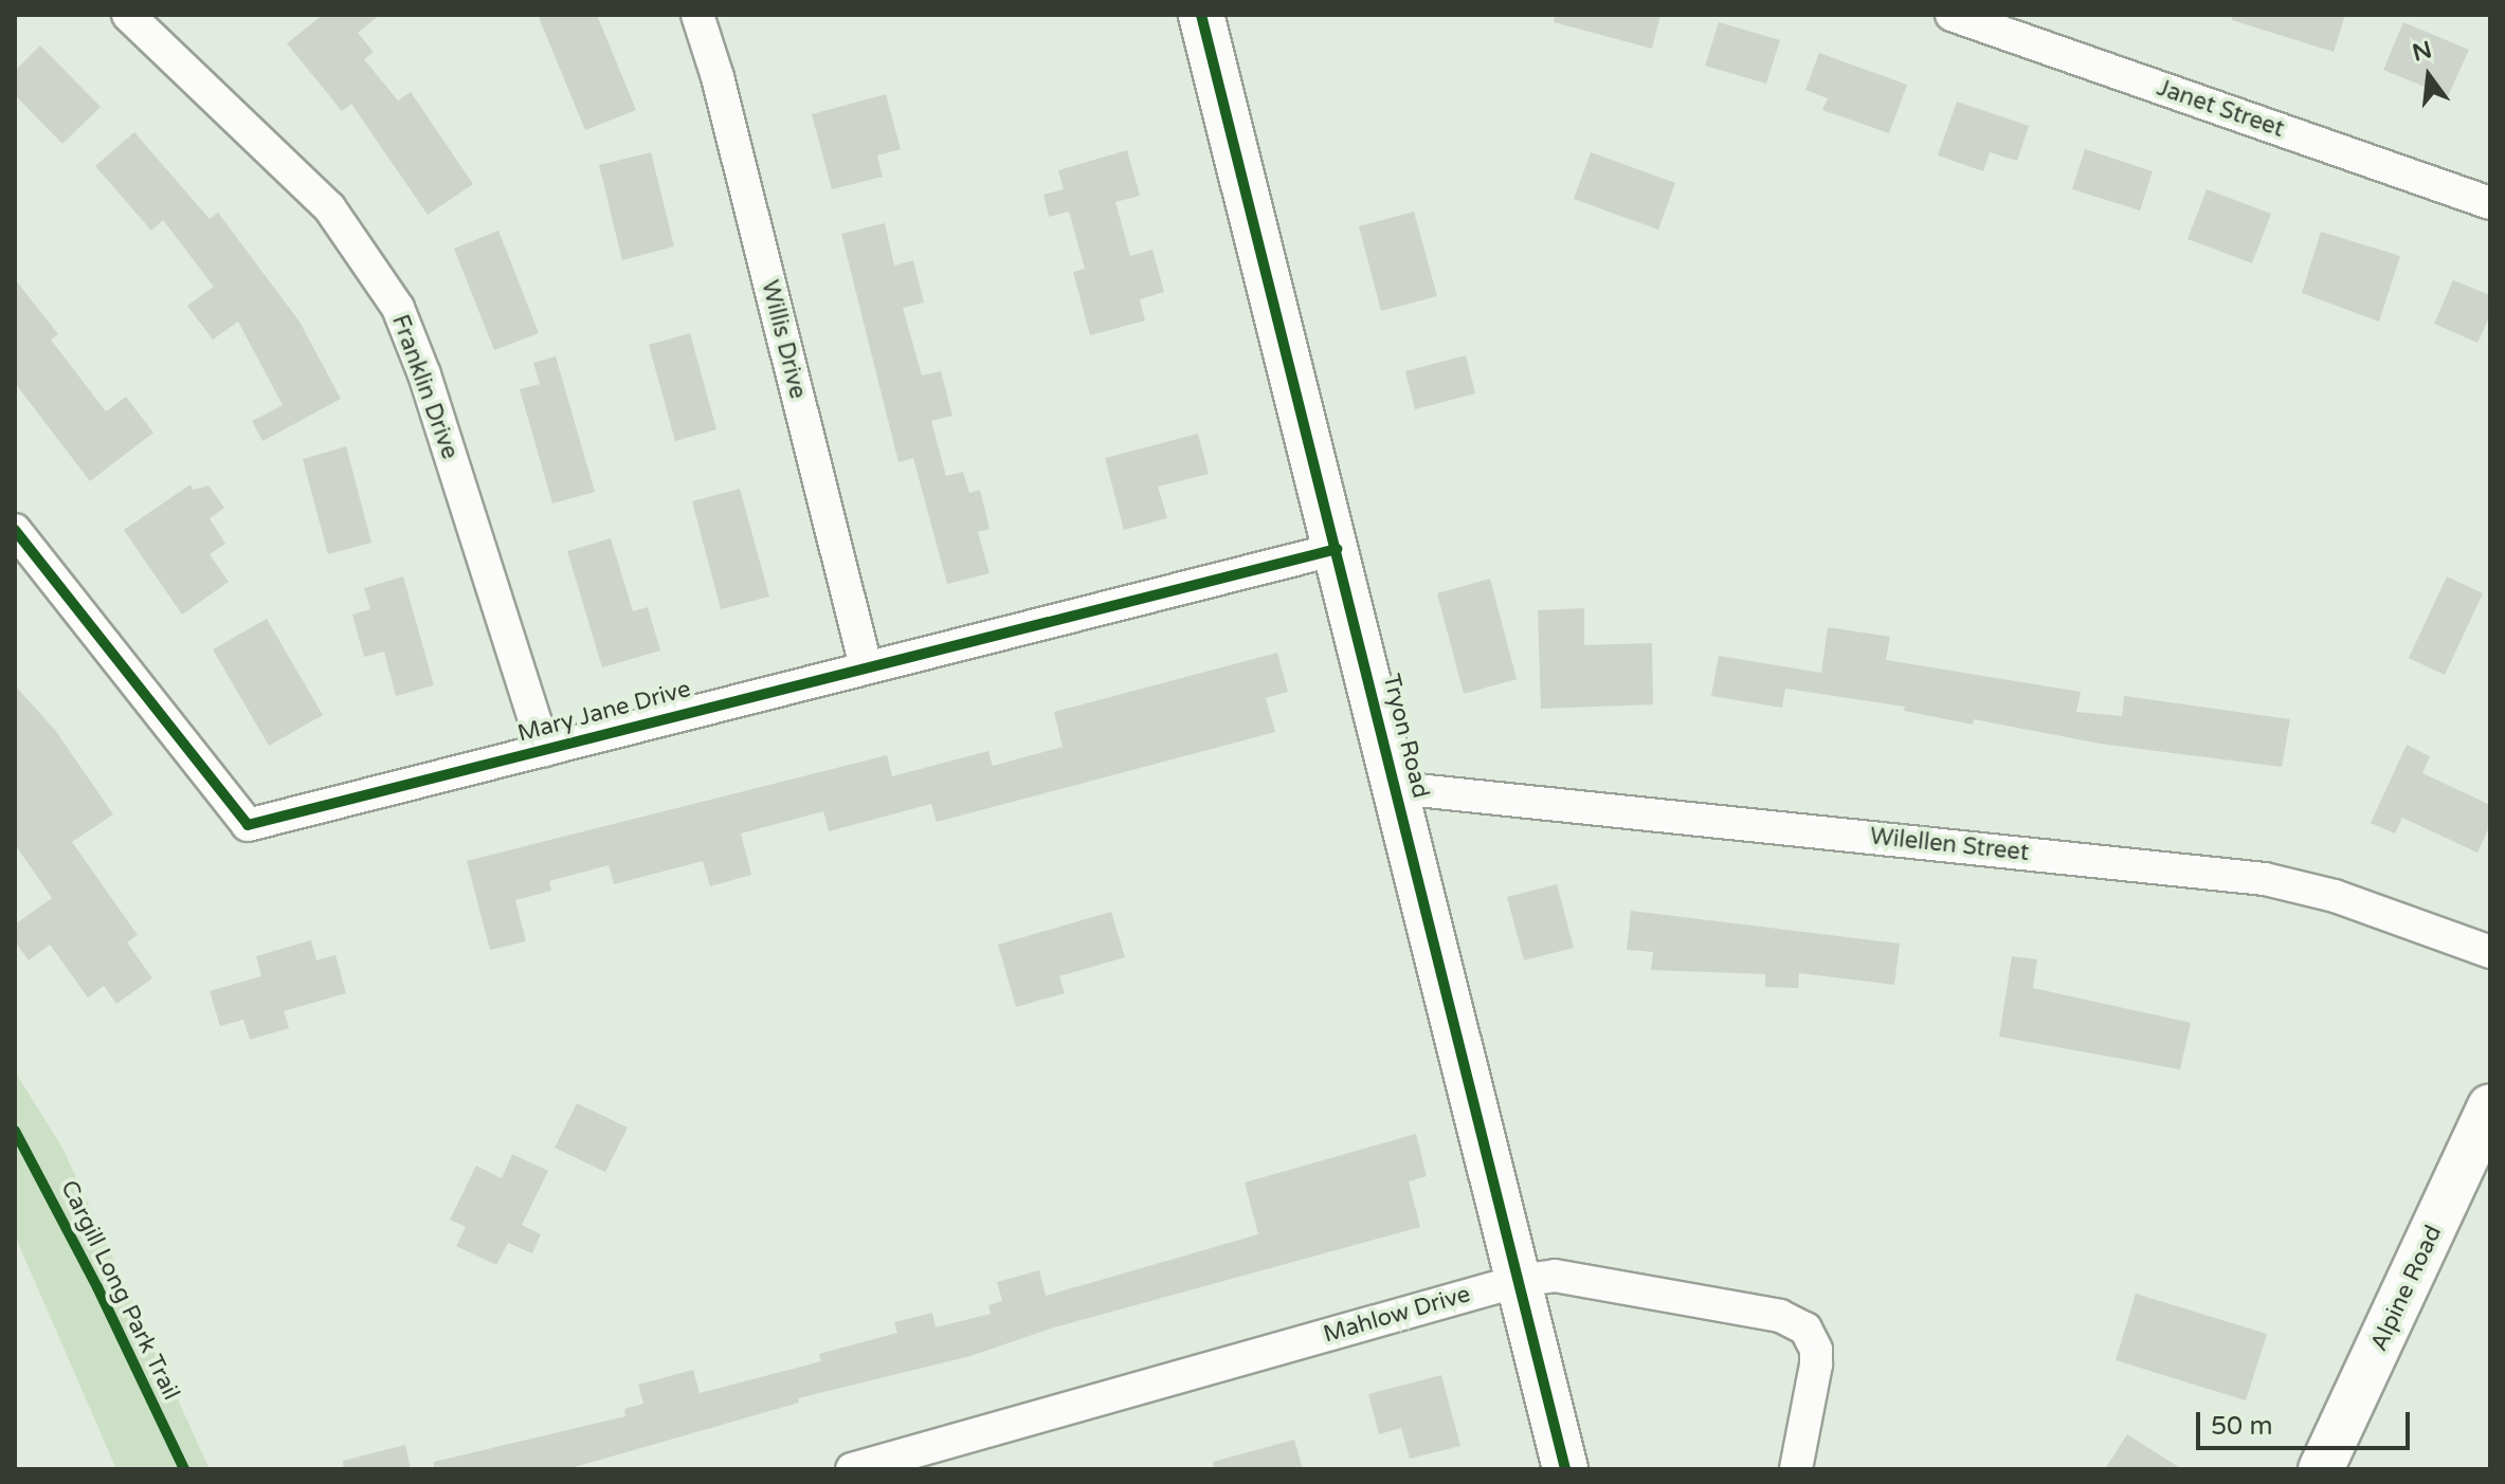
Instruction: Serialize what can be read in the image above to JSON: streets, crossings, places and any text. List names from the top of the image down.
{
  "streets": {
    "street": [
      "Janet Street",
      "Willis Drive",
      "Franklin Drive",
      "Mary Jane Drive",
      "Tryon Road",
      "Wilellen Street",
      "Alpine Road",
      "Mahlow Drive"
    ],
    "cycle path": ["Cargill Long Park Trail"]
  },
  "crossings": [
    ["Willis Drive", "Mary Jane Drive"],
    ["Franklin Drive", "Mary Jane Drive"],
    ["Mary Jane Drive", "Tryon Road"],
    ["Tryon Road", "Wilellen Street"],
    ["Tryon Road", "Mahlow Drive"]
  ],
  "scale_bar": "50 m",
  "north": "top"
}
